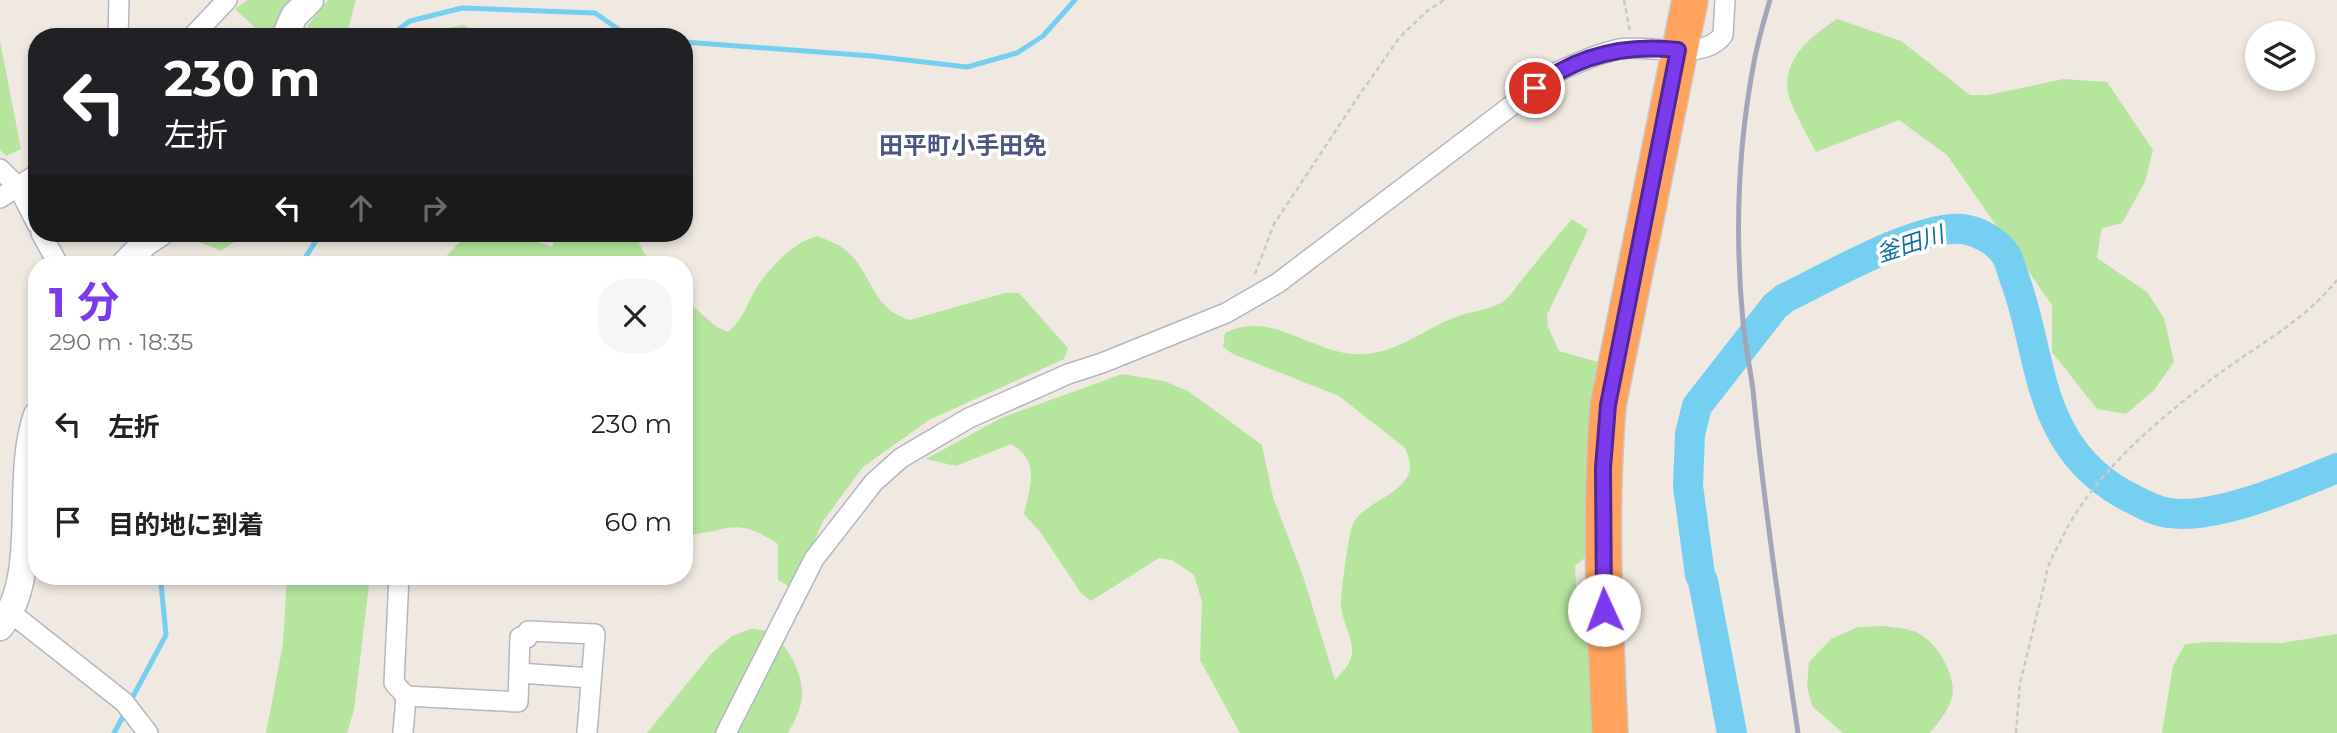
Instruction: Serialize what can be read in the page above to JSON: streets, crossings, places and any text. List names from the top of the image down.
{
  "districts": ["田平町小手田免"],
  "water": ["釜田川"],
  "page": {
    "turn": ["230 m", "左折"],
    "heading": ["1 分", "290 m · 18:35"],
    "list": [
      {
        "name": "左折",
        "value": "230 m"
      },
      {
        "name": "目的地に到着",
        "value": "60 m"
      }
    ]
  }
}
